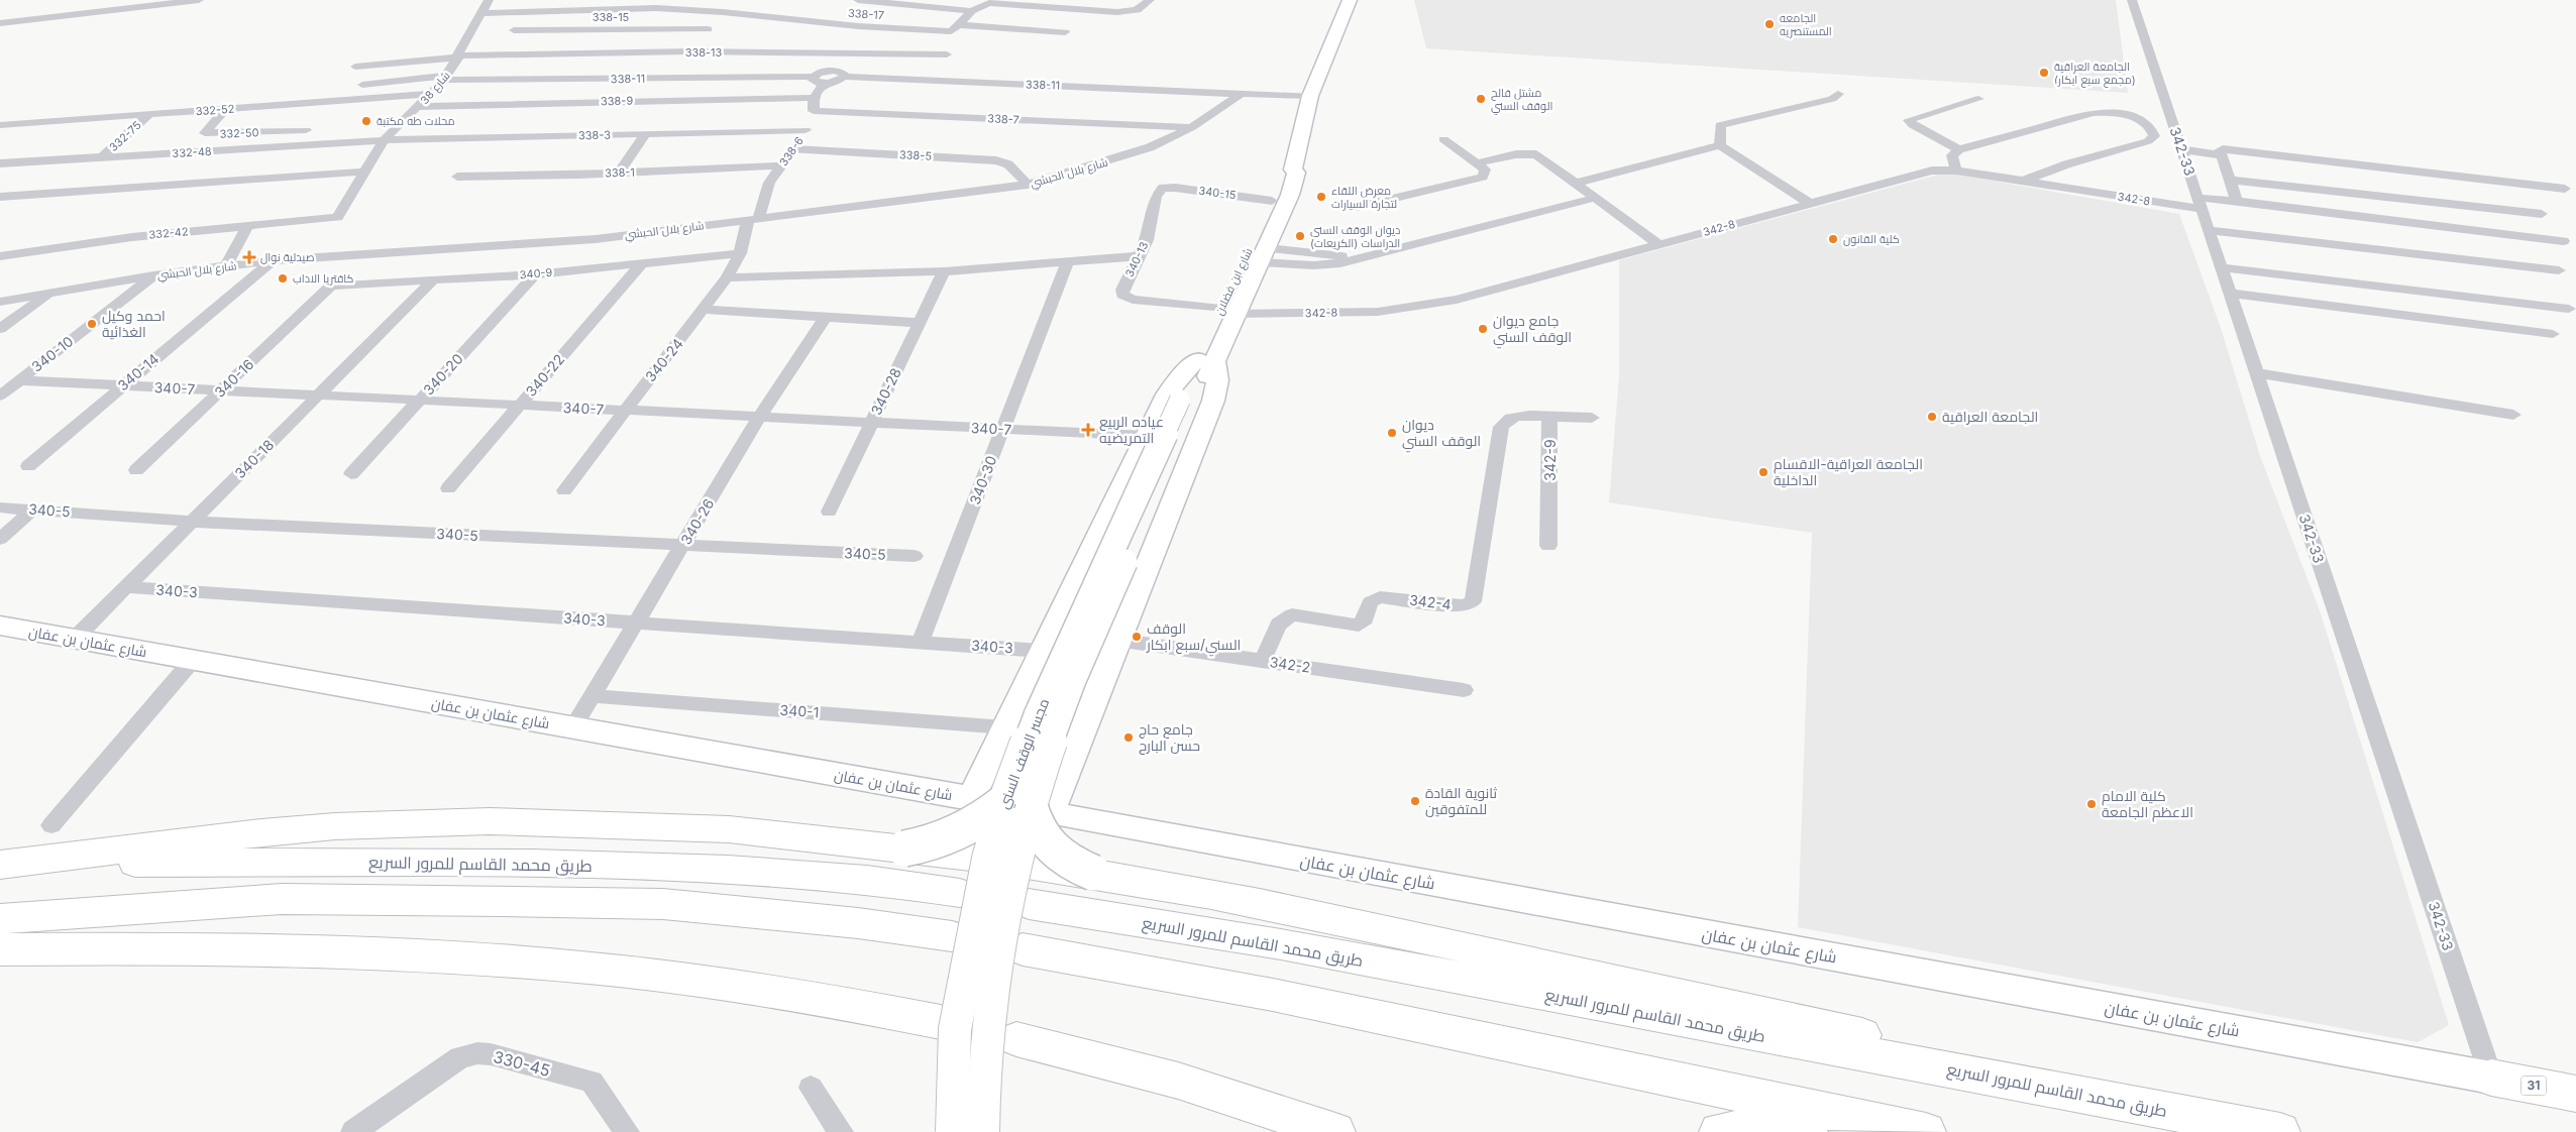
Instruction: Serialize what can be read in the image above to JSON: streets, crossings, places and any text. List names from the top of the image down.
{
  "streets": {
    "highway": ["طريق محمد القاسم للمرور السريع", "31"],
    "street": [
      "338-17",
      "338-15",
      "338-13",
      "338-11",
      "شارع 38",
      "338-9",
      "332-52",
      "338-7",
      "332-50",
      "338-3",
      "332-75",
      "338-6",
      "342-33",
      "332-48",
      "338-5",
      "338-1",
      "شارع بلال الحبشي",
      "340-15",
      "342-8",
      "332-42",
      "340-13",
      "340-9",
      "شارع ابن فضلان",
      "340-10",
      "340-24",
      "340-14",
      "340-20",
      "340-22",
      "340-16",
      "340-7",
      "340-28",
      "340-18",
      "342-9",
      "340-30",
      "340-5",
      "340-26",
      "340-3",
      "342-4",
      "شارع عثمان بن عفان",
      "342-2",
      "340-1",
      "مجسر الوقف السني",
      "330-45"
    ]
  },
  "crossings": [
    ["338-17", "شارع 38"],
    ["338-13", "شارع 38"],
    ["338-11", "شارع 38"],
    ["338-11", "شارع بلال الحبشي"],
    ["شارع 38", "338-9"],
    ["شارع 38", "332-52"],
    ["شارع 38", "338-3"],
    ["شارع 38", "332-48"],
    ["شارع 38", "332-42"],
    ["338-9", "338-7"],
    ["338-9", "338-6"],
    ["332-52", "332-50"],
    ["332-52", "332-75"],
    ["338-7", "338-6"],
    ["338-7", "شارع بلال الحبشي"],
    ["338-3", "338-6"],
    ["338-3", "332-48"],
    ["332-75", "332-48"],
    ["338-6", "338-5"],
    ["338-6", "338-1"],
    ["338-6", "شارع بلال الحبشي"],
    ["338-6", "340-24"],
    ["342-33", "342-8"],
    ["342-33", "شارع عثمان بن عفان"],
    ["342-33", "31"],
    ["338-5", "شارع بلال الحبشي"],
    ["شارع بلال الحبشي", "340-10"],
    ["شارع بلال الحبشي", "340-24"],
    ["شارع بلال الحبشي", "340-14"],
    ["340-15", "340-13"],
    ["340-15", "شارع ابن فضلان"],
    ["342-8", "340-13"],
    ["342-8", "شارع ابن فضلان"],
    ["340-13", "شارع ابن فضلان"],
    ["340-9", "340-24"],
    ["340-9", "340-20"],
    ["340-9", "340-22"],
    ["340-9", "340-16"],
    ["340-9", "340-18"],
    ["شارع ابن فضلان", "مجسر الوقف السني"],
    ["340-10", "340-7"],
    ["340-24", "340-7"],
    ["340-14", "340-7"],
    ["340-20", "340-7"],
    ["340-22", "340-7"],
    ["340-16", "340-7"],
    ["340-7", "340-28"],
    ["340-7", "340-18"],
    ["340-7", "340-30"],
    ["340-7", "340-26"],
    ["340-18", "340-5"],
    ["340-18", "340-3"],
    ["340-18", "شارع عثمان بن عفان"],
    ["342-9", "342-4"],
    ["340-30", "340-3"],
    ["340-5", "340-26"],
    ["340-26", "340-3"],
    ["340-26", "شارع عثمان بن عفان"],
    ["340-26", "340-1"],
    ["342-4", "342-2"],
    ["شارع عثمان بن عفان", "مجسر الوقف السني"],
    ["شارع عثمان بن عفان", "31"]
  ],
  "places": {
    "other": [
      "الجامعه المستنصريه",
      "الجامعة العراقية (مجمع سبع ابكار)",
      "مشتل فالح الوقف السني",
      "محلات طه مكتبة",
      "معرض اللقاء لتجارة السيارات",
      "ديوان الوقف السني الدراسات (الكريعات)",
      "كلية القانون",
      "كافتريا الاداب",
      "احمد وكيل الغذائية",
      "جامع ديوان الوقف السني",
      "الجامعة العراقية",
      "ديوان الوقف السني",
      "الجامعة العراقية-الاقسام الداخلية",
      "الوقف السني/سبع ابكار",
      "جامع حاج حسن البارح",
      "ثانوية القادة للمتفوقين",
      "كلية الامام الاعظم الجامعة"
    ],
    "health": ["صيدلية نوال", "عياده الربيع التمريضيه"]
  }
}
